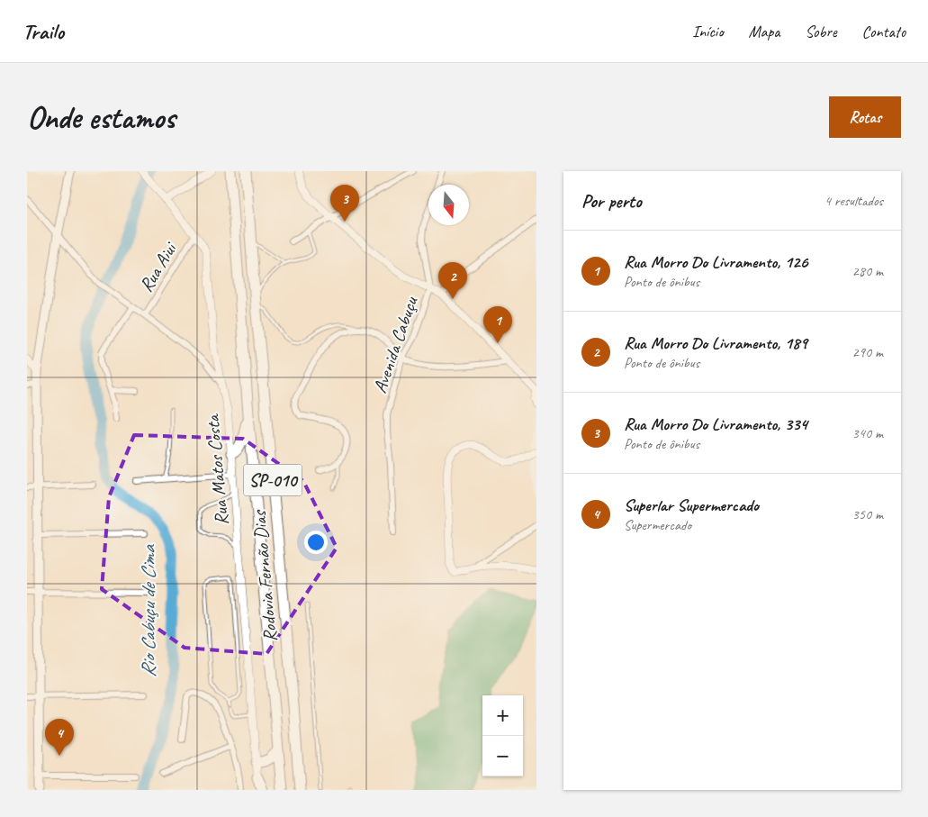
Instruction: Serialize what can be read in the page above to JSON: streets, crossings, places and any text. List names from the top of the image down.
{
  "streets": {
    "highway": ["SP-010", "Rodovia Fernão Dias"],
    "street": ["Rua Aiui", "Avenida Cabuçu", "Rua Matos Costa"]
  },
  "crossings": [
    ["Rua Aiui", "Rua Matos Costa"]
  ],
  "water": ["Rio Cabuçu de Cima"],
  "north": "bottom",
  "page": {
    "header": "Trailo",
    "nav": [
      "Início",
      "Mapa",
      "Sobre",
      "Contato"
    ],
    "buttons": "Rotas",
    "title": "Onde estamos",
    "heading": ["Por perto", "4 resultados"],
    "pins": [
      "3",
      "2",
      "1",
      "4"
    ],
    "list": [
      {
        "mark": "1",
        "name": "Rua Morro Do Livramento, 126",
        "note": "Ponto de ônibus",
        "value": "280 m"
      },
      {
        "mark": "2",
        "name": "Rua Morro Do Livramento, 189",
        "note": "Ponto de ônibus",
        "value": "290 m"
      },
      {
        "mark": "3",
        "name": "Rua Morro Do Livramento, 334",
        "note": "Ponto de ônibus",
        "value": "340 m"
      },
      {
        "mark": "4",
        "name": "Superlar Supermercado",
        "note": "Supermercado",
        "value": "350 m"
      }
    ],
    "map_buttons": ["+", "−"]
  }
}
